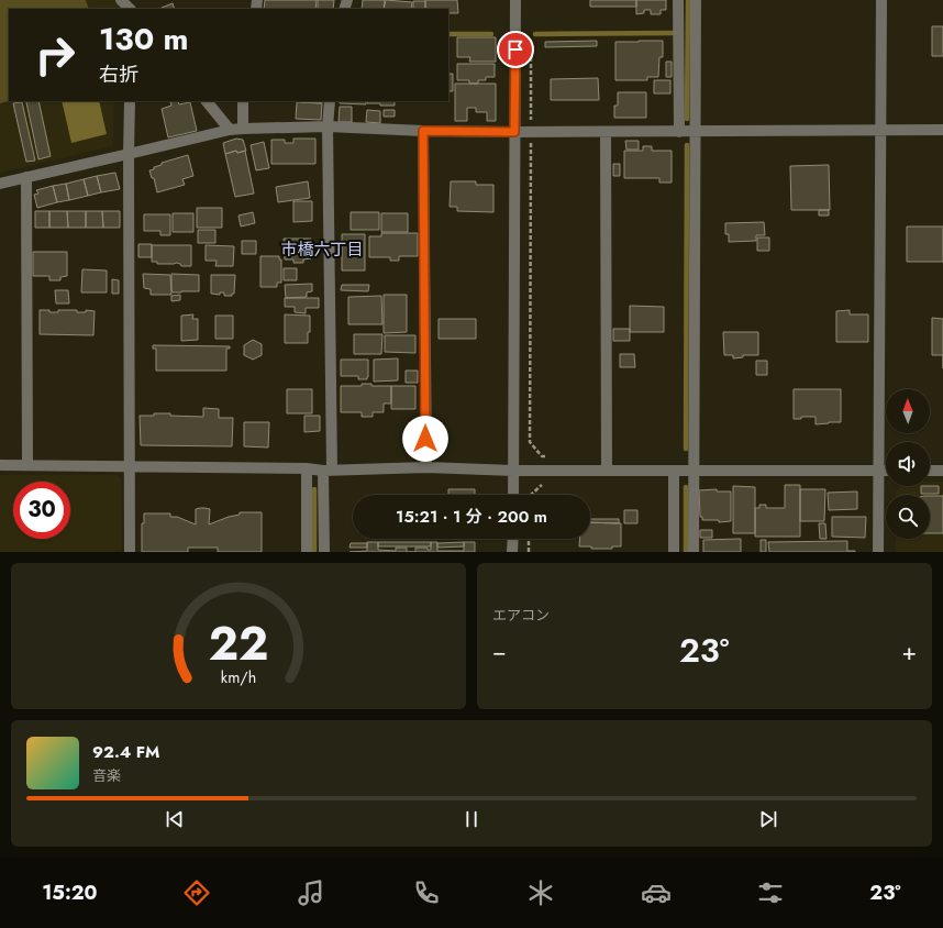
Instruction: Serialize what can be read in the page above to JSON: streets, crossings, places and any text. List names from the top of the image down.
{
  "districts": ["市橋六丁目"],
  "north": "top",
  "page": {
    "turn": ["130 m", "右折"],
    "limit": "30",
    "trip": "15:21 · 1 分 · 200 m",
    "tile": "エアコン",
    "heat": ["−", "23°", "+"],
    "song": ["92.4 FM", "音楽"],
    "tabs": ["15:20", "23°"],
    "gauge": ["22", "km/h"]
  }
}
